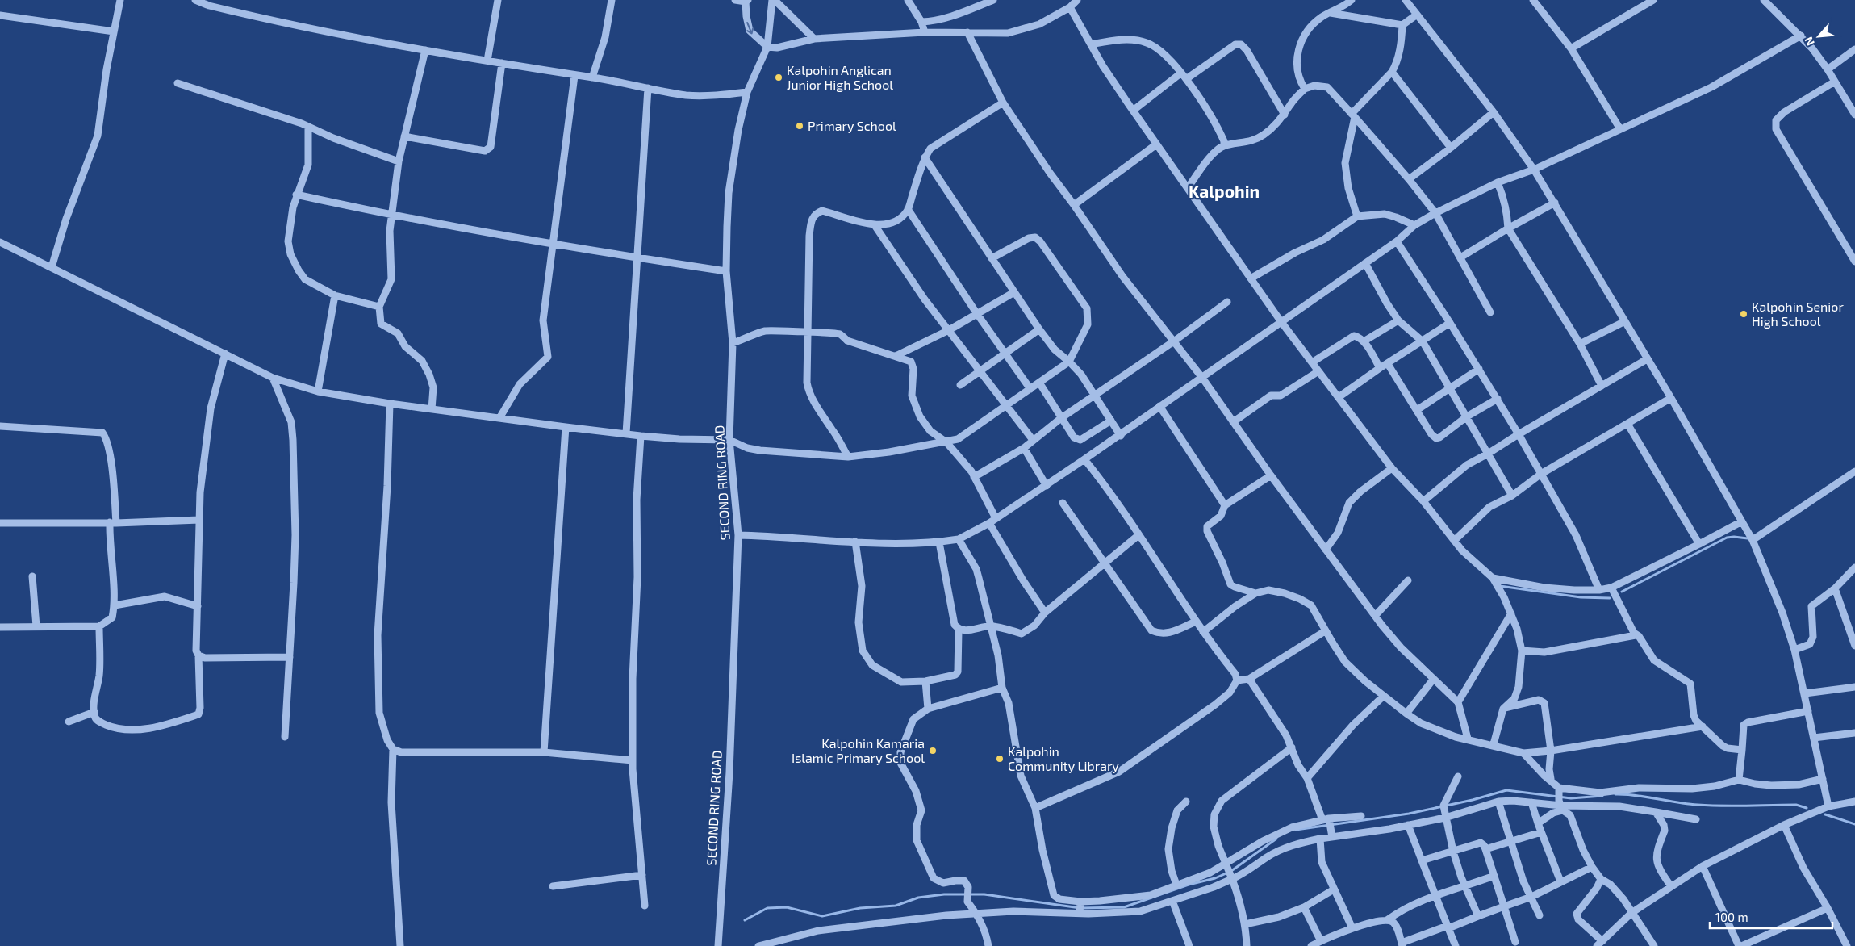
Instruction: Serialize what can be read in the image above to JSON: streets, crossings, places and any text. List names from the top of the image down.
{
  "streets": {
    "street": ["SECOND RING ROAD"]
  },
  "districts": ["Kalpohin"],
  "places": [
    "Kalpohin Anglican Junior High School",
    "Primary School",
    "Kalpohin Senior High School",
    "Kalpohin Kamaria Islamic Primary School",
    "Kalpohin Community Library"
  ],
  "scale_bar": "100 m",
  "north": "bottom left"
}
